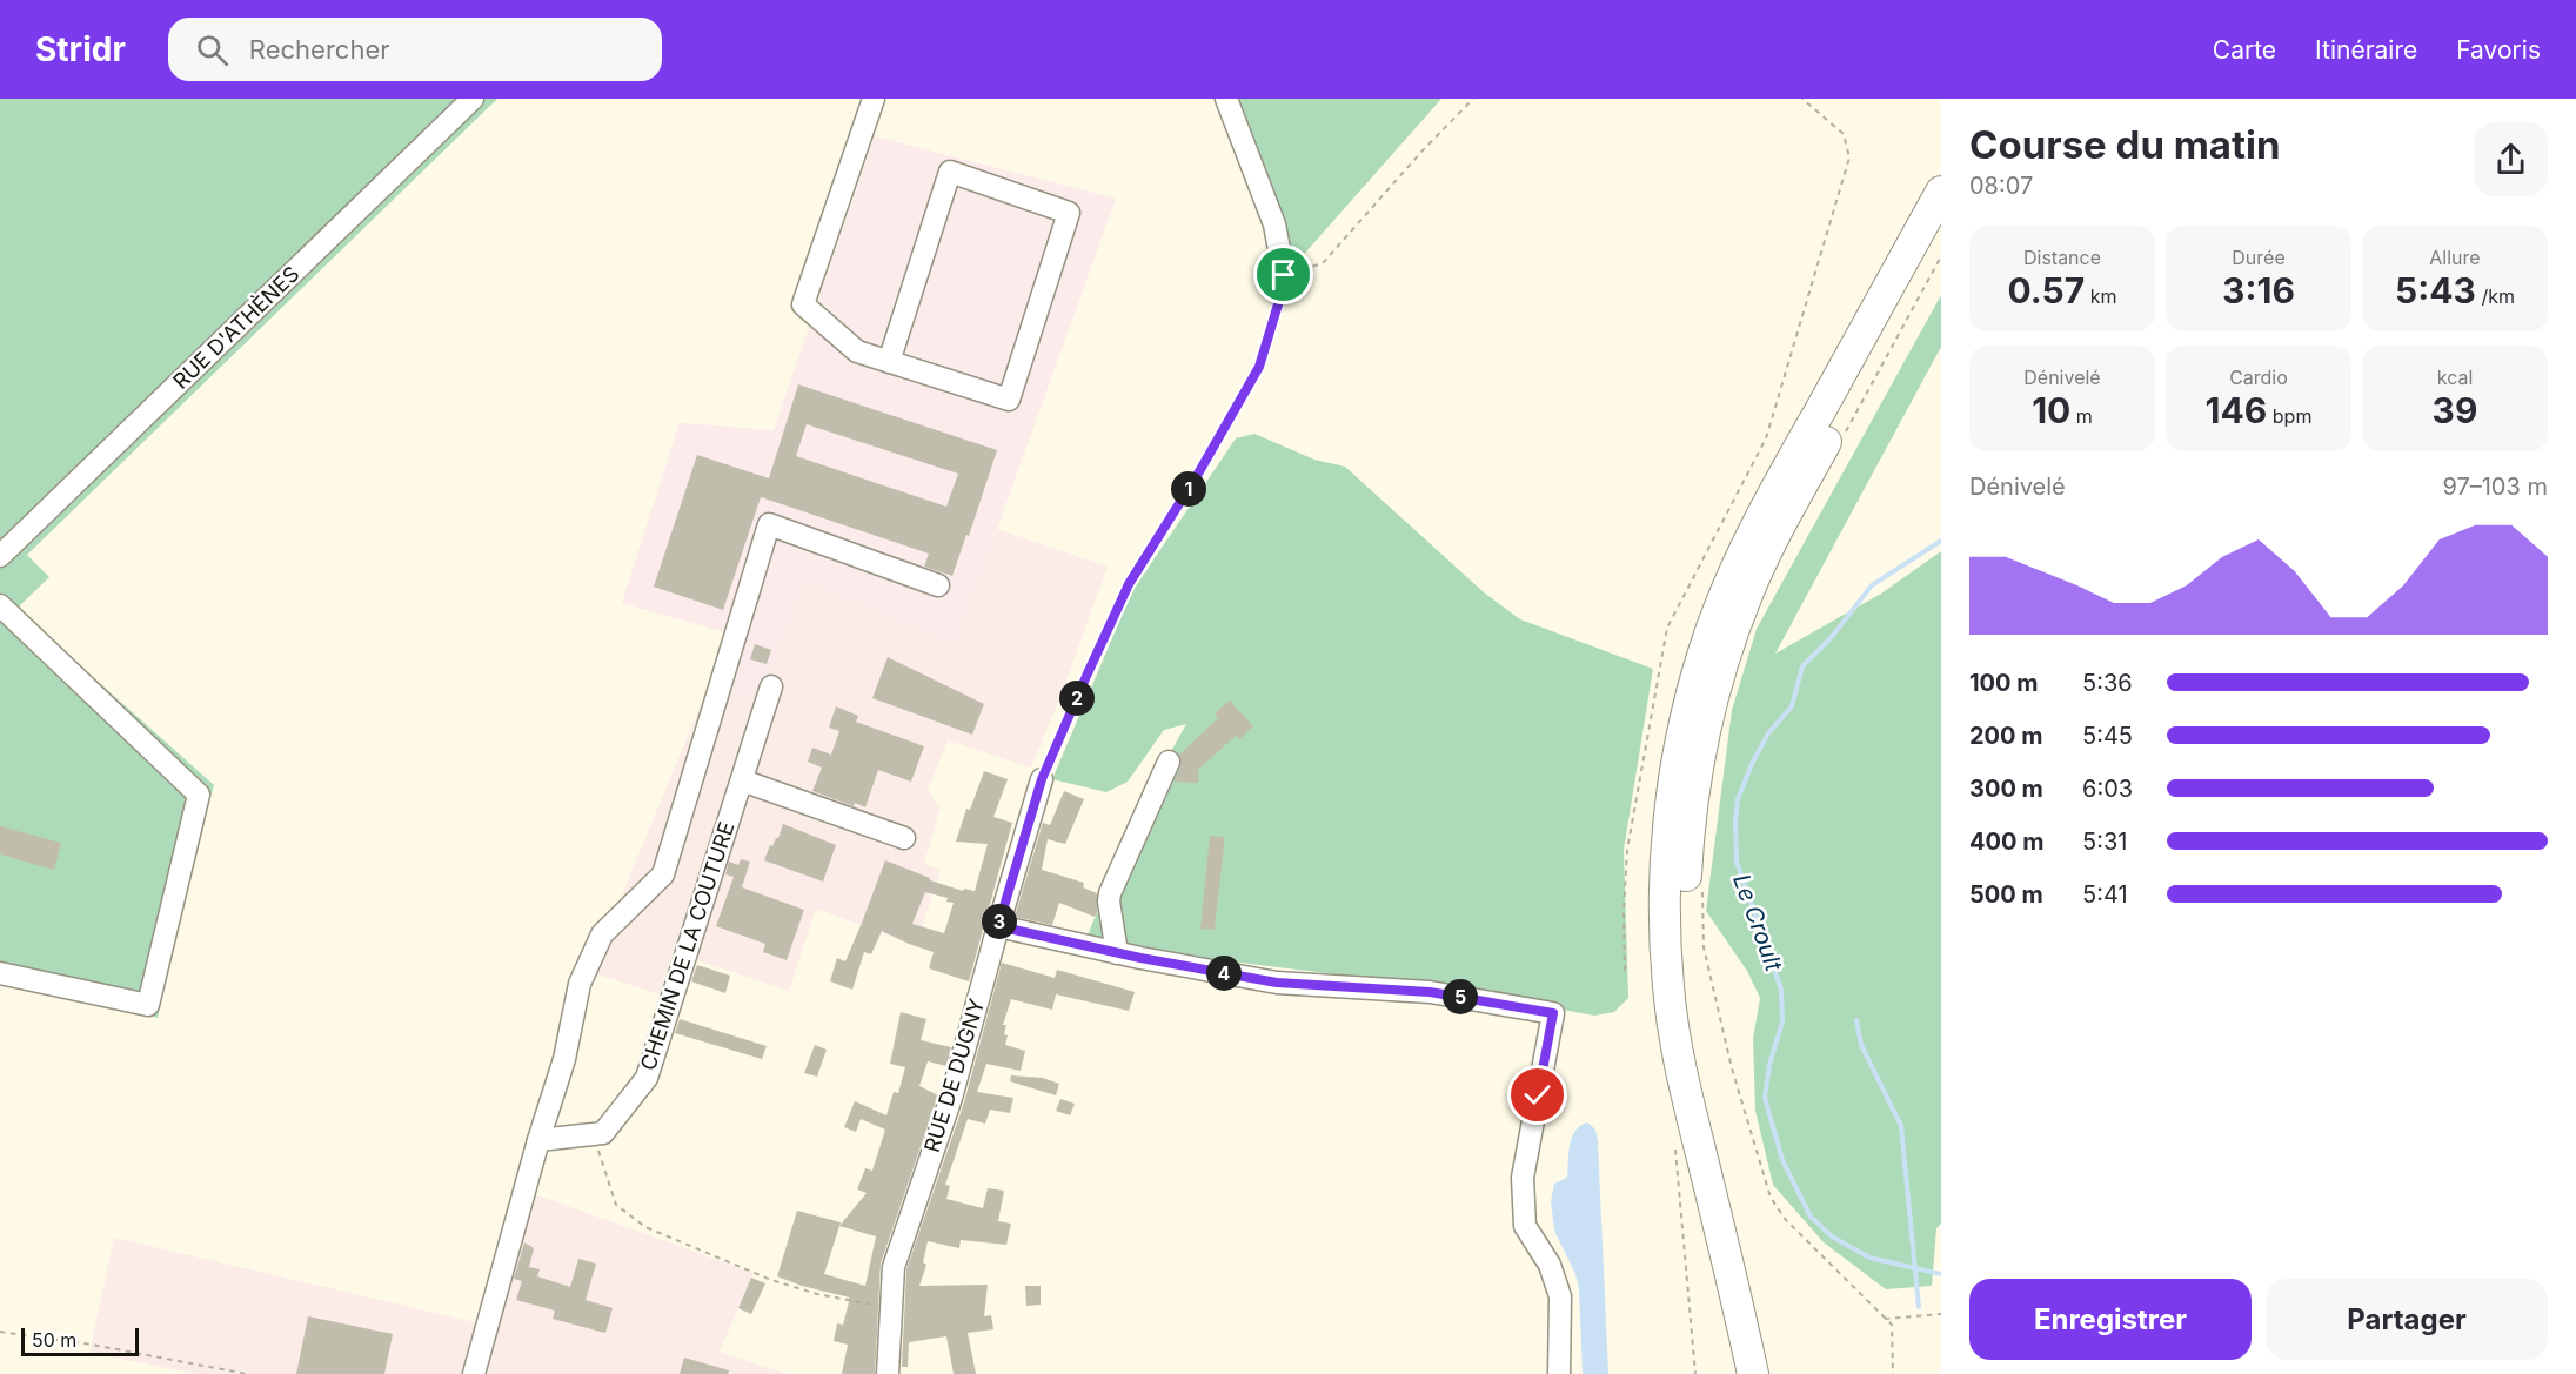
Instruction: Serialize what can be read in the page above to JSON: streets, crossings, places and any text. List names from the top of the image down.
{
  "streets": {
    "street": ["RUE D'ATHÈNES", "CHEMIN DE LA COUTURE", "RUE DE DUGNY"]
  },
  "water": ["Le Croult"],
  "scale_bar": "50 m",
  "page": {
    "header": "Stridr",
    "search": "Rechercher",
    "nav": ["Carte", "Itinéraire", "Favoris"],
    "heading": ["Course du matin", "08:07"],
    "stats": [
      ["Distance", "0.57 km"],
      ["Durée", "3:16"],
      ["Allure", "5:43 /km"],
      ["Dénivelé", "10 m"],
      ["Cardio", "146 bpm"],
      ["kcal", "39"]
    ],
    "chart": ["Dénivelé", "97–103 m"],
    "pins": [
      "1",
      "2",
      "3",
      "4",
      "5"
    ],
    "list": [
      {
        "name": "100 m",
        "note": "5:36"
      },
      {
        "name": "200 m",
        "note": "5:45"
      },
      {
        "name": "300 m",
        "note": "6:03"
      },
      {
        "name": "400 m",
        "note": "5:31"
      },
      {
        "name": "500 m",
        "note": "5:41"
      }
    ],
    "buttons": ["Enregistrer", "Partager"],
    "scale": "50 m"
  }
}
